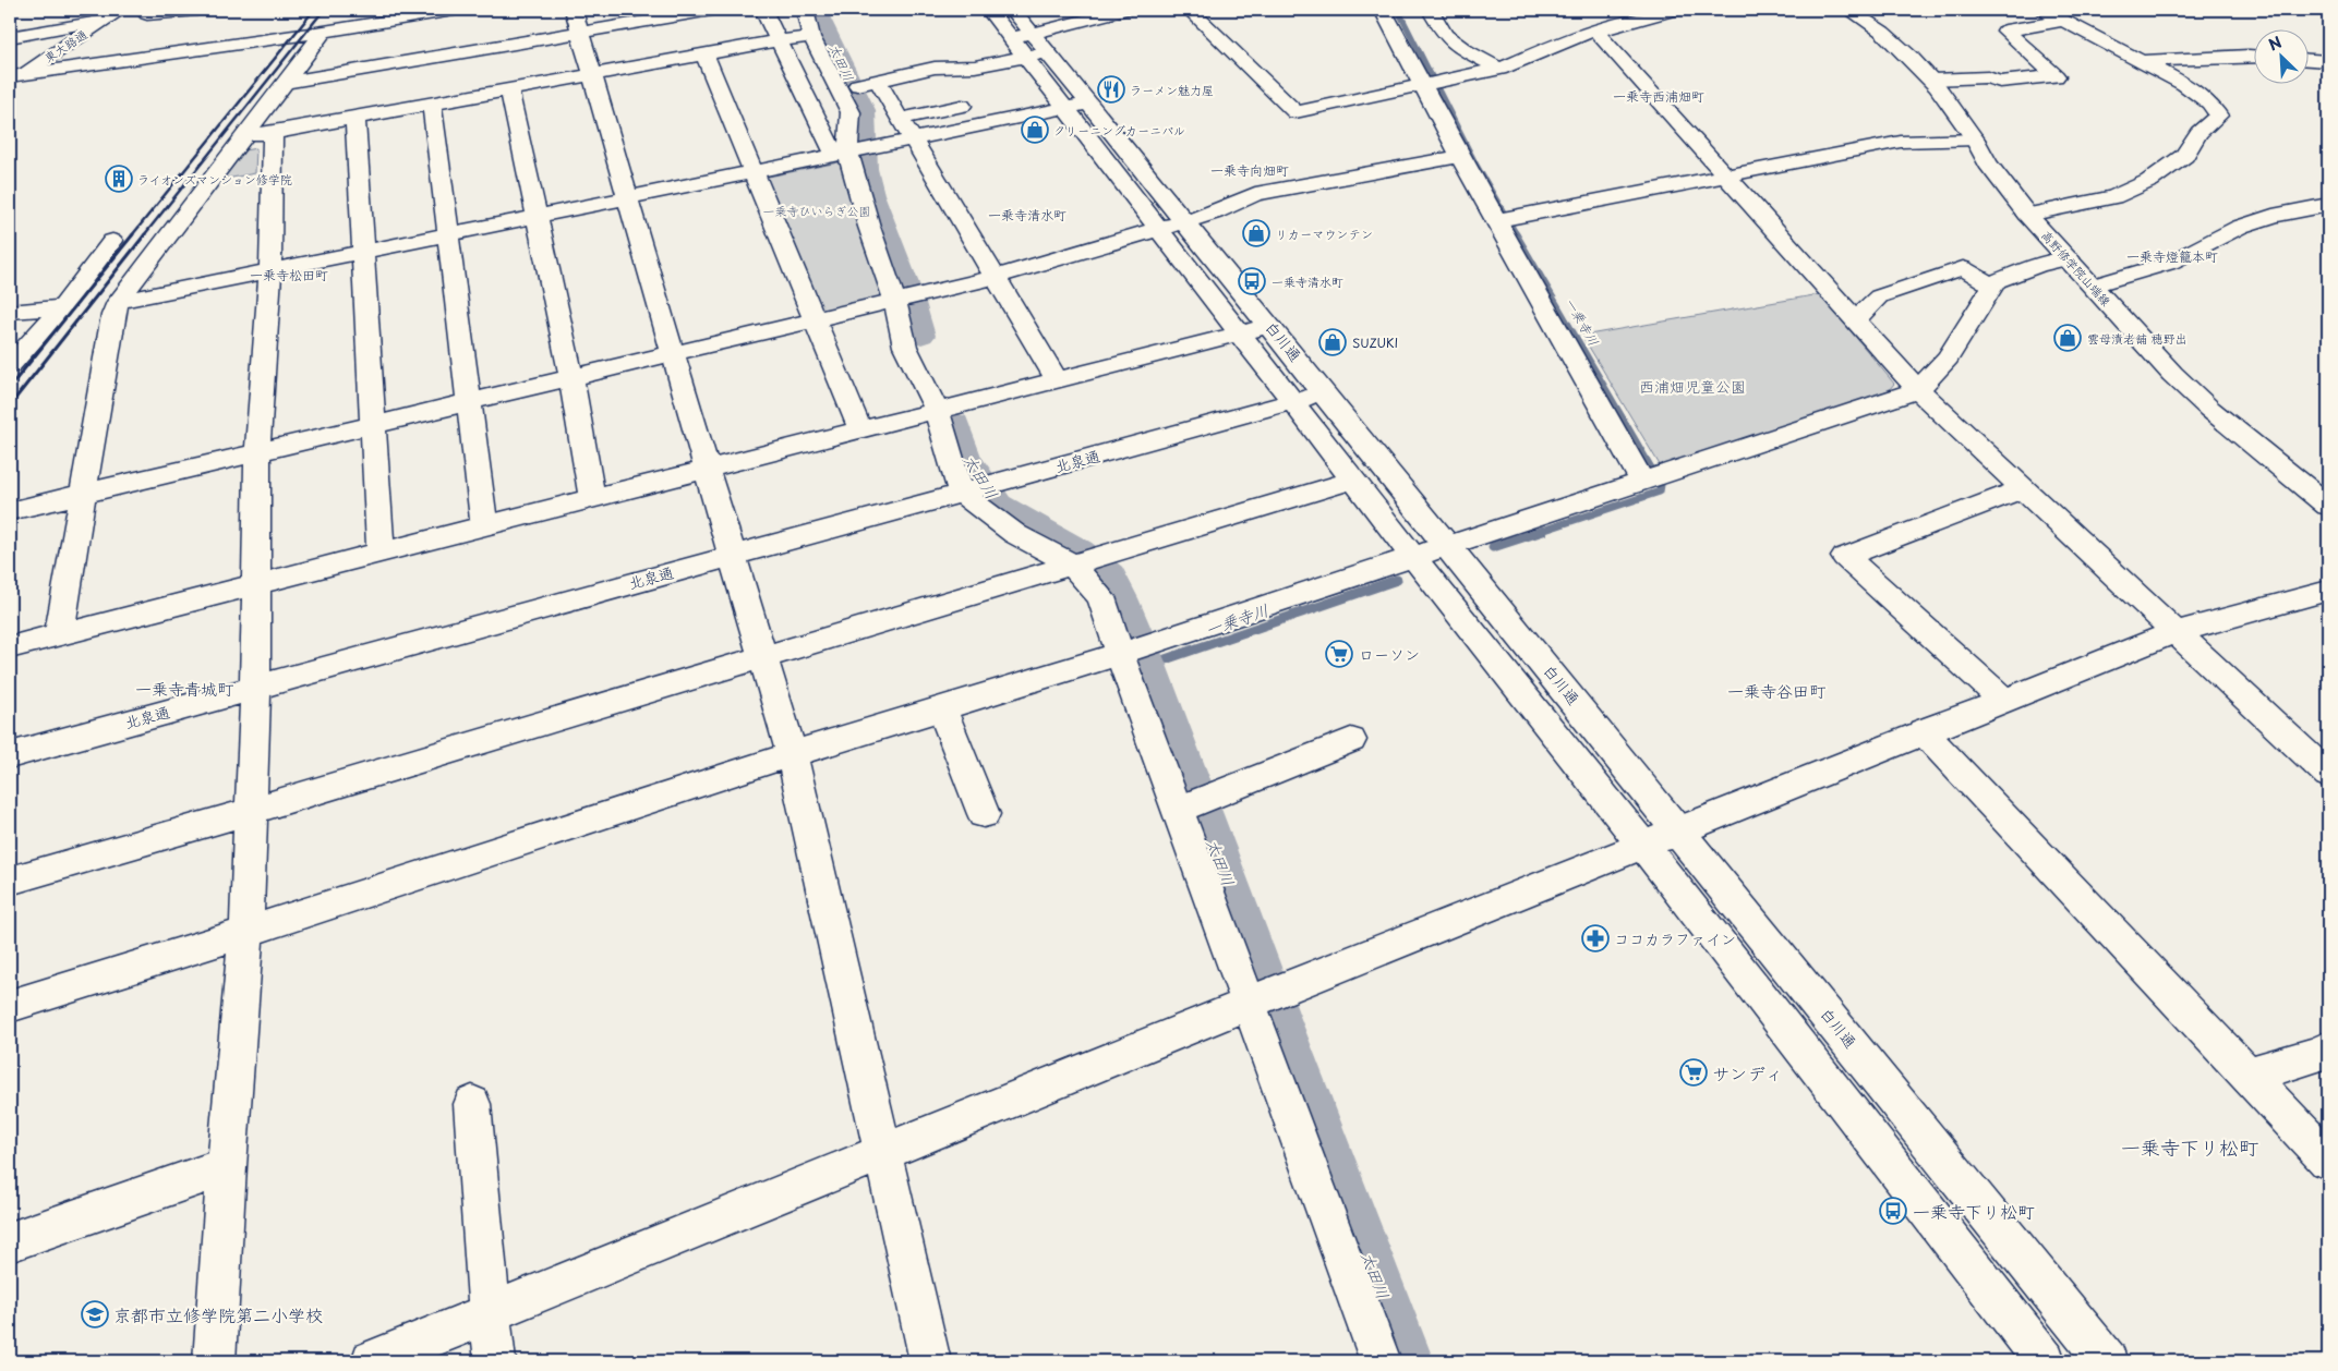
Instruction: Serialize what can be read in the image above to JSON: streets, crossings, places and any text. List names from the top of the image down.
{
  "streets": {
    "street": [
      "東大路通",
      "高野修学院山端線",
      "白川通",
      "北泉通"
    ]
  },
  "crossings": [
    ["白川通", "北泉通"]
  ],
  "districts": [
    "一乗寺西浦畑町",
    "一乗寺向畑町",
    "一乗寺清水町",
    "一乗寺燈籠本町",
    "一乗寺松田町",
    "一乗寺青城町",
    "一乗寺谷田町",
    "一乗寺下リ松町"
  ],
  "water": ["太田川", "一乗寺川"],
  "parks": ["一乗寺ひいらぎ公園", "西浦畑児童公園"],
  "places": {
    "restaurant": ["ラーメン魅力屋"],
    "shop": [
      "クリーニングカーニバル",
      "リカーマウンテン",
      "雲母漬老舗 穂野出",
      "SUZUKI"
    ],
    "building": ["ライオンズマンション修学院"],
    "bus stop": ["一乗寺清水町", "一乗寺下り松町"],
    "supermarket": ["ローソン", "サンディ"],
    "pharmacy": ["ココカラファイン"],
    "school or university": ["京都市立修学院第二小学校"]
  },
  "north": "top left"
}
